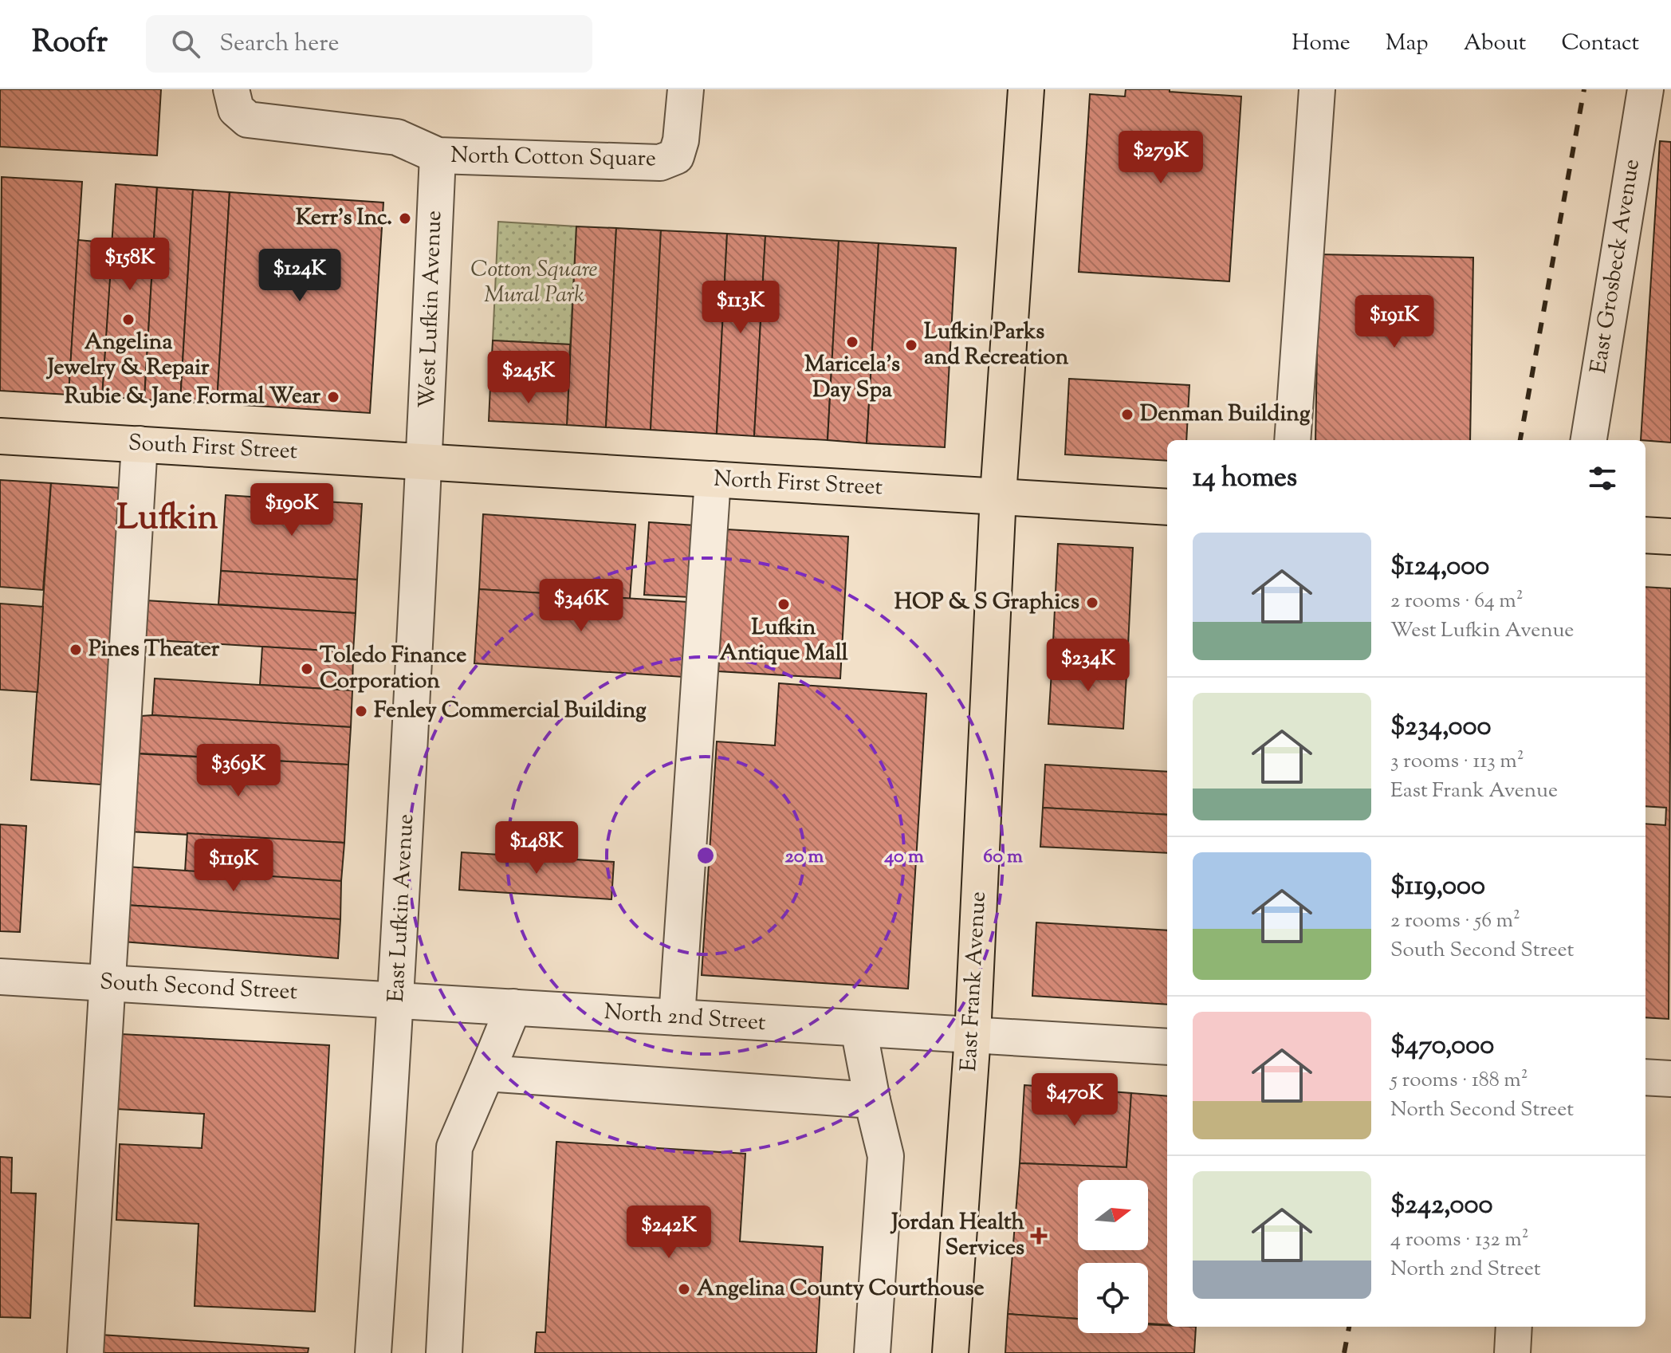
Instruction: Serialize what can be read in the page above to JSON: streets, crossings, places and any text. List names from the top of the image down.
{
  "streets": {
    "main road": ["South First Street", "North First Street", "East Frank Avenue"],
    "street": [
      "North Cotton Square",
      "East Grosbeck Avenue",
      "West Lufkin Avenue",
      "East Lufkin Avenue",
      "South Second Street",
      "North 2nd Street"
    ]
  },
  "crossings": [
    ["North Cotton Square", "West Lufkin Avenue"],
    ["West Lufkin Avenue", "South First Street"],
    ["West Lufkin Avenue", "North First Street"],
    ["West Lufkin Avenue", "East Lufkin Avenue"],
    ["South First Street", "North First Street"],
    ["South First Street", "East Lufkin Avenue"],
    ["North First Street", "East Lufkin Avenue"],
    ["North First Street", "East Frank Avenue"],
    ["East Lufkin Avenue", "South Second Street"],
    ["East Lufkin Avenue", "North 2nd Street"],
    ["East Frank Avenue", "North 2nd Street"],
    ["South Second Street", "North 2nd Street"]
  ],
  "districts": ["Lufkin"],
  "parks": ["Cotton Square Mural Park"],
  "places": {
    "other": [
      "Kerr's Inc.",
      "Angelina Jewelry & Repair",
      "Maricela's Day Spa",
      "Lufkin Parks and Recreation",
      "Rubie & Jane Formal Wear",
      "Denman Building",
      "HOP & S Graphics",
      "Lufkin Antique Mall",
      "Pines Theater",
      "Toledo Finance Corporation",
      "Fenley Commercial Building",
      "Angelina County Courthouse"
    ],
    "health": ["Jordan Health Services"]
  },
  "north": "right",
  "page": {
    "header": "Roofr",
    "search": "Search here",
    "nav": [
      "Home",
      "Map",
      "About",
      "Contact"
    ],
    "price": [
      "$279K",
      "$158K",
      "$124K",
      "$113K",
      "$191K",
      "$245K",
      "$190K",
      "$346K",
      "$234K",
      "$369K",
      "$148K",
      "$119K",
      "$470K",
      "$242K"
    ],
    "heading": "14 homes",
    "list": [
      {
        "name": "$124,000",
        "note": "2 rooms · 64 m² · West Lufkin Avenue"
      },
      {
        "name": "$234,000",
        "note": "3 rooms · 113 m² · East Frank Avenue"
      },
      {
        "name": "$119,000",
        "note": "2 rooms · 56 m² · South Second Street"
      },
      {
        "name": "$470,000",
        "note": "5 rooms · 188 m² · North Second Street"
      },
      {
        "name": "$242,000",
        "note": "4 rooms · 132 m² · North 2nd Street"
      }
    ]
  },
  "rings": ["20 m", "40 m", "60 m"]
}
